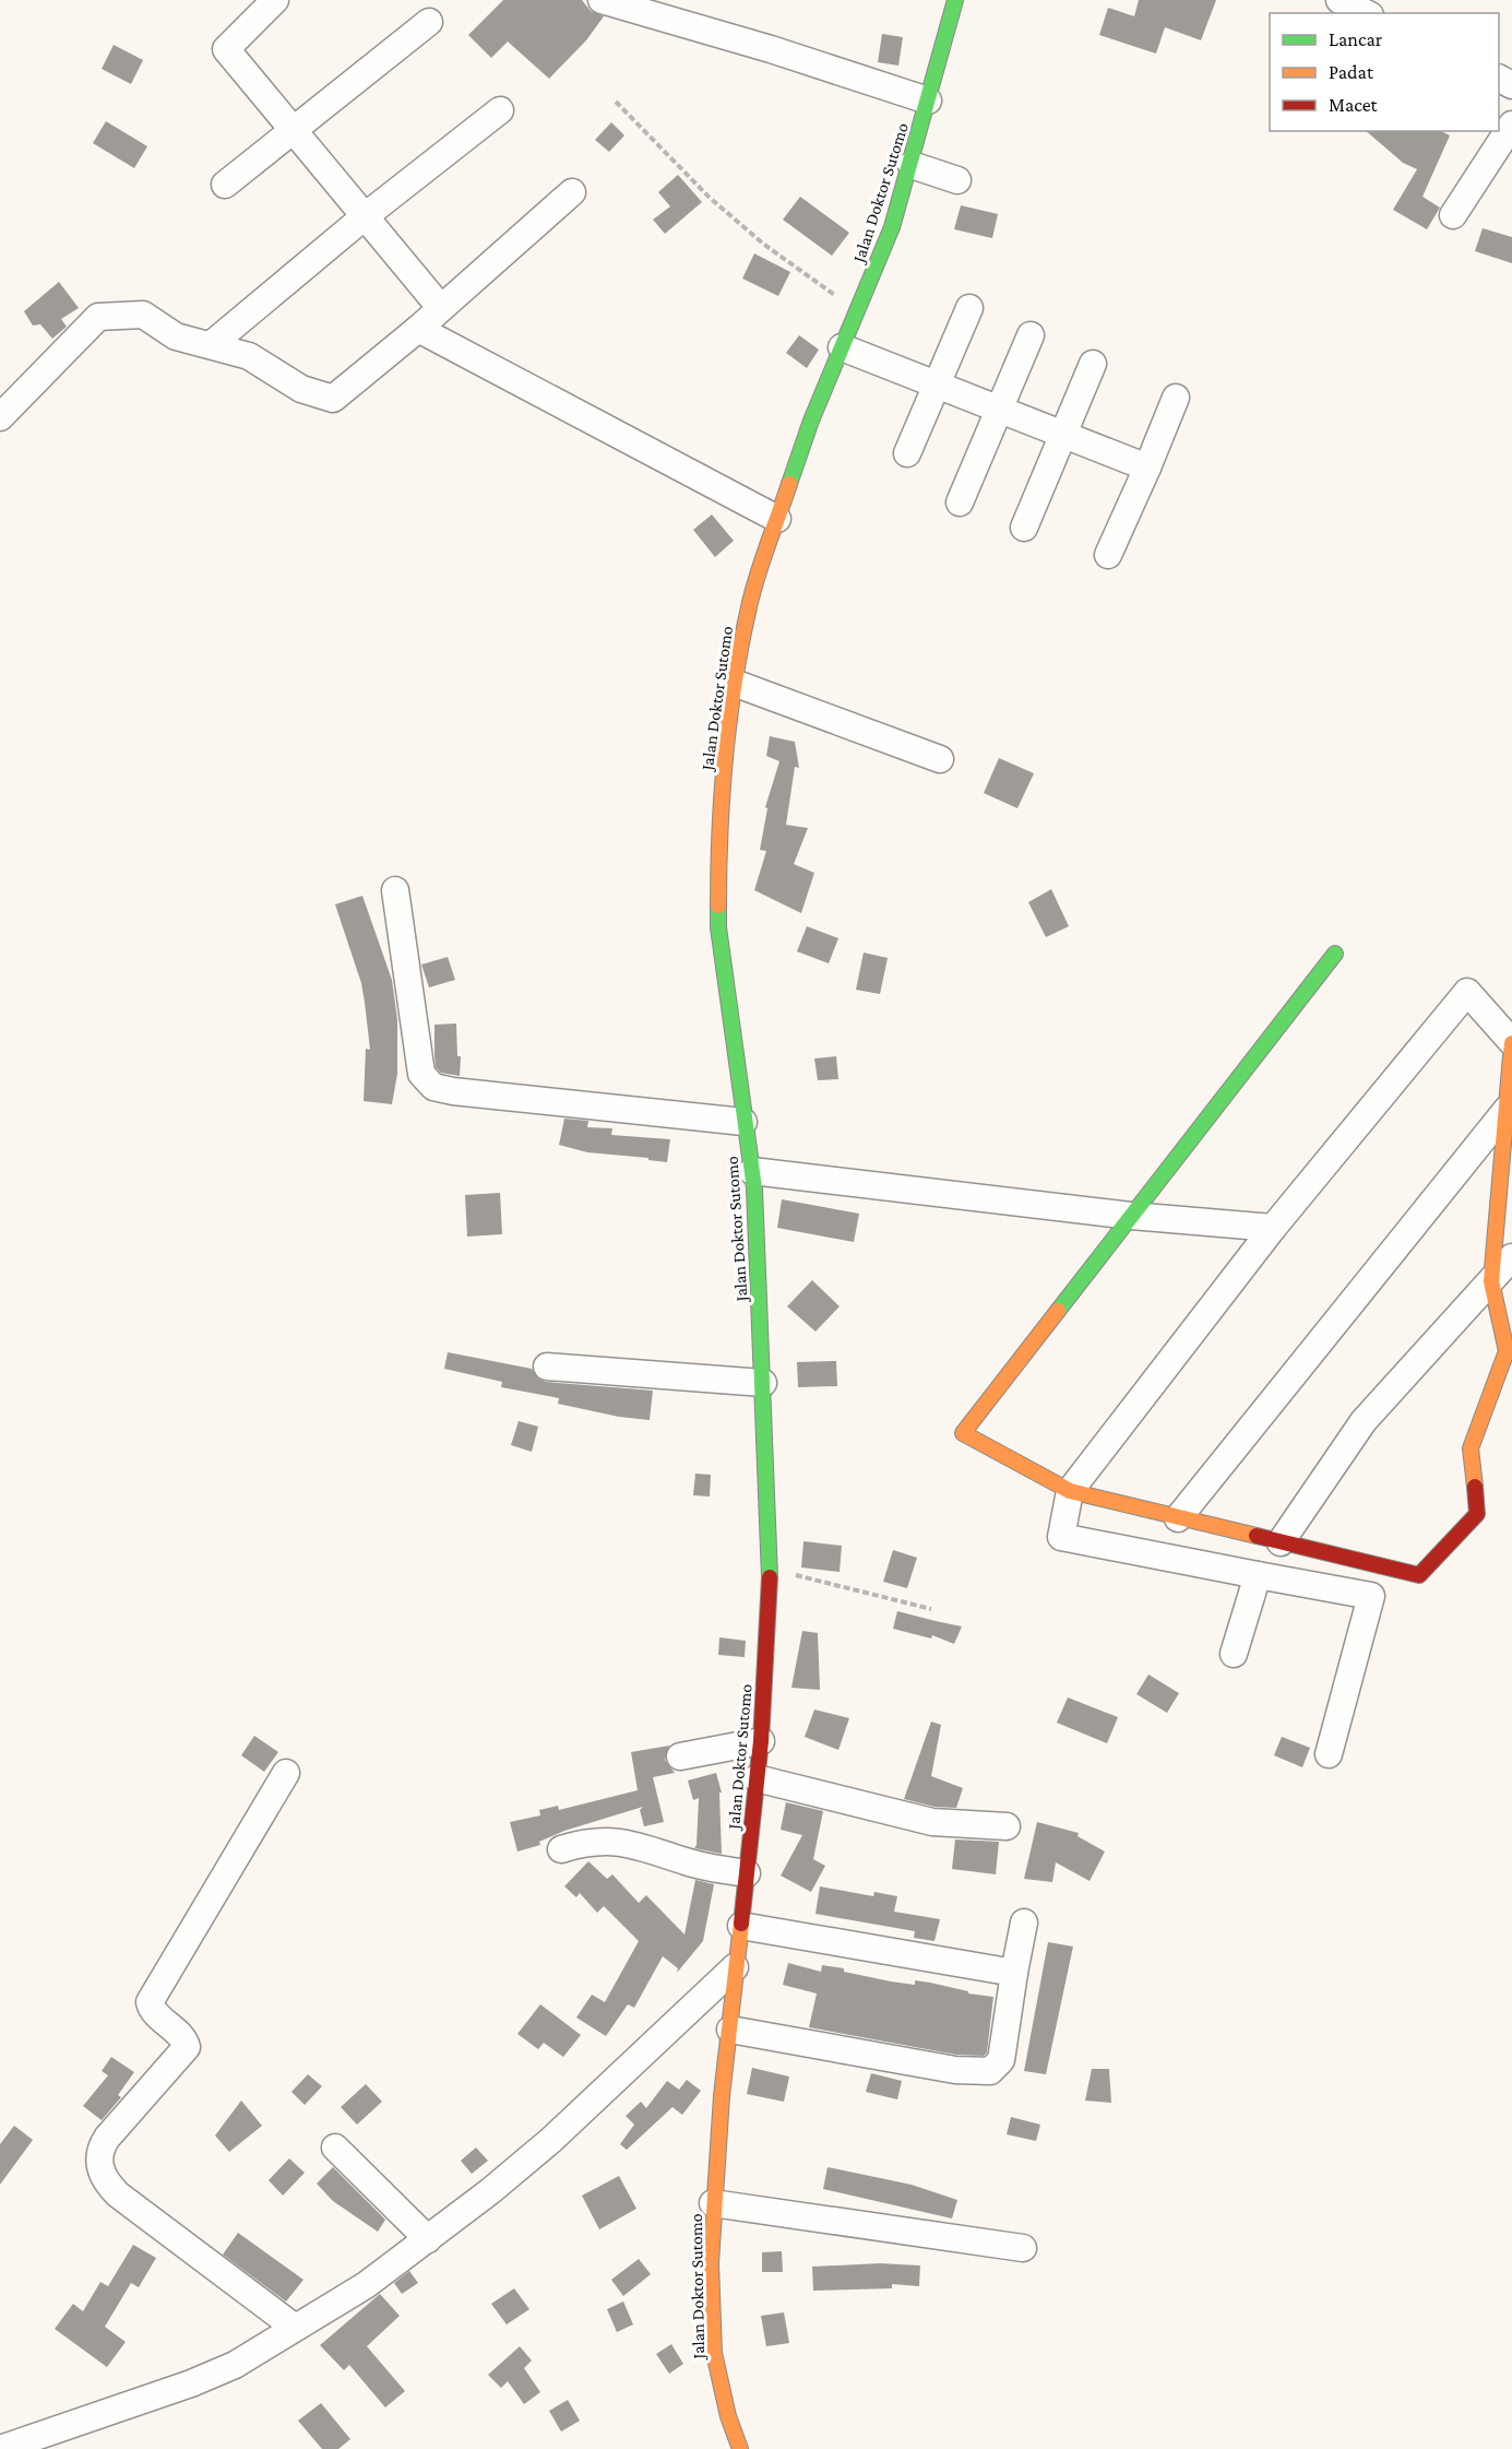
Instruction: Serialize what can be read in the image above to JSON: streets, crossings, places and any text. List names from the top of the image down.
{
  "streets": {
    "street": ["Jalan Doktor Sutomo"]
  },
  "legend": ["Lancar", "Padat", "Macet"]
}
